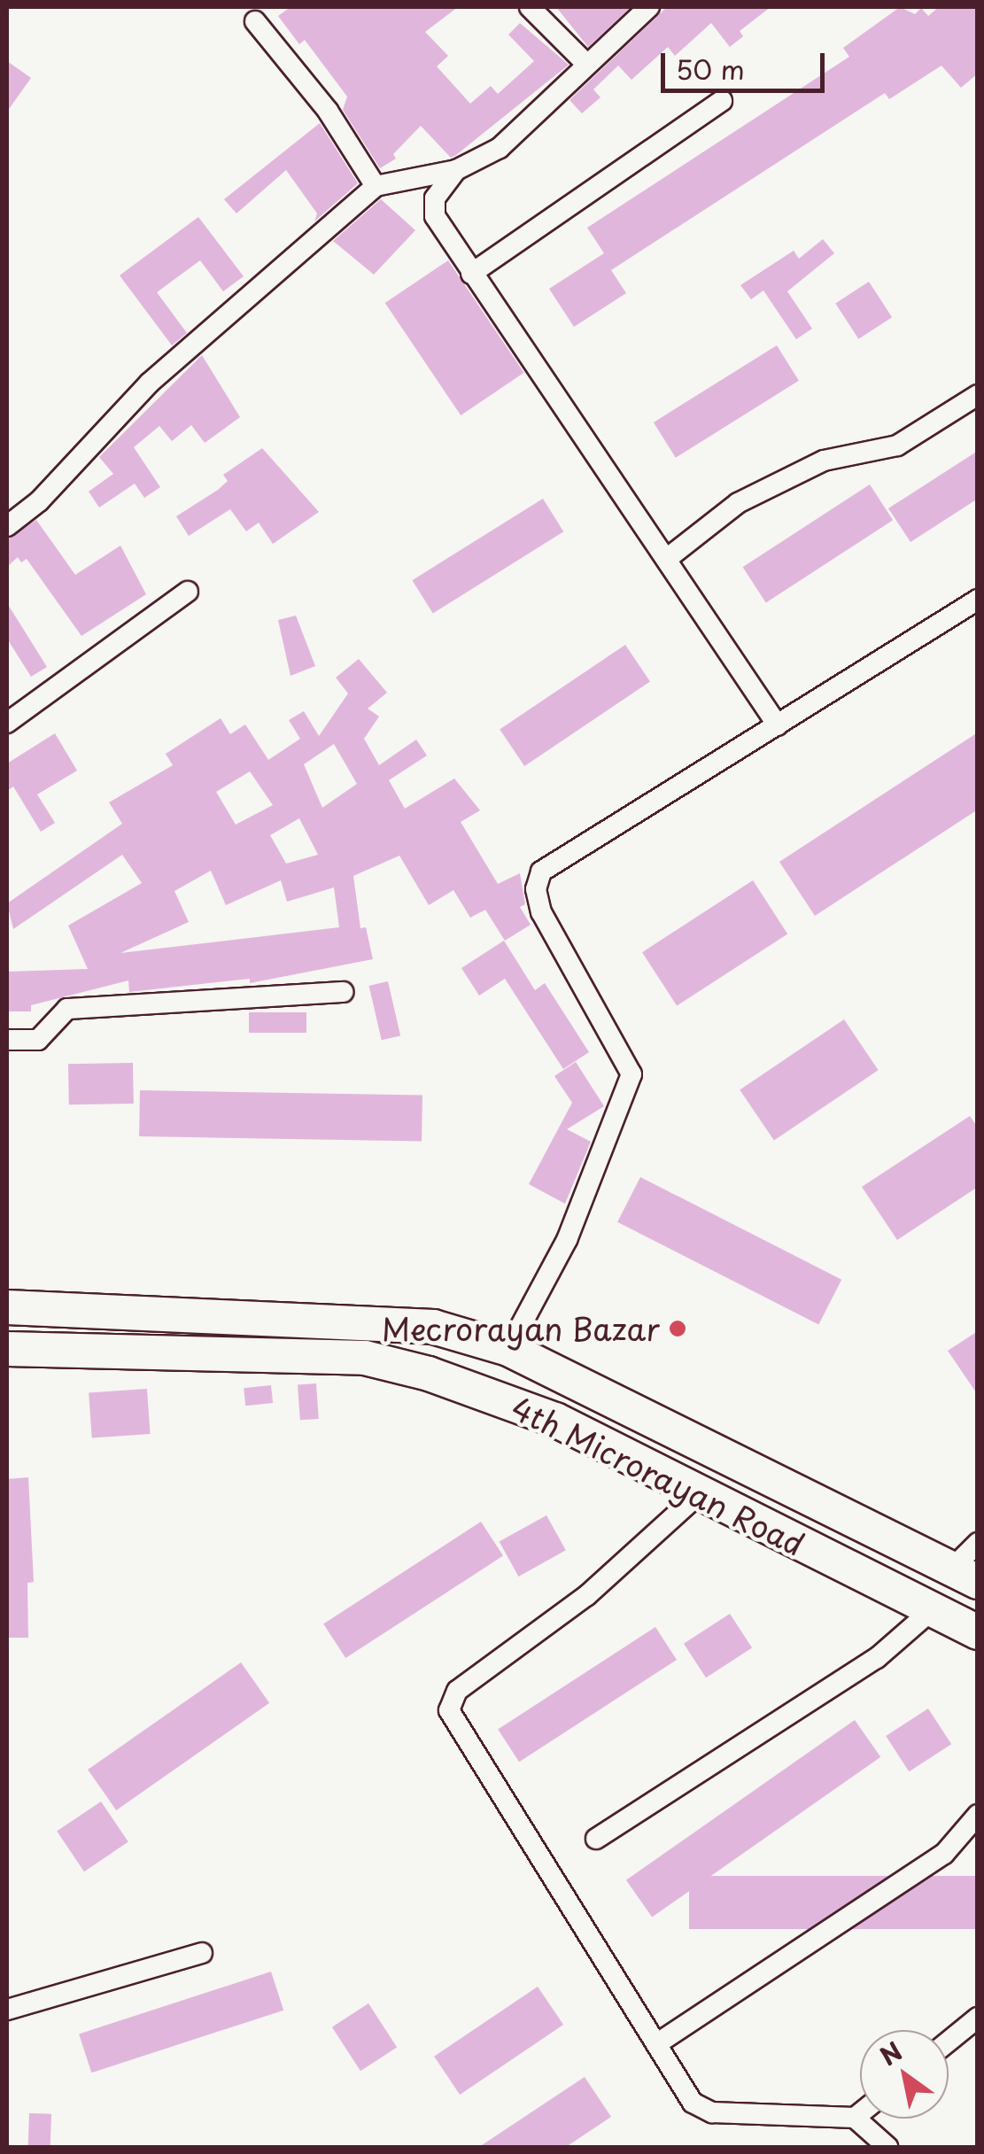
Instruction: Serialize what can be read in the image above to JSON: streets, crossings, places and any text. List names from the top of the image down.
{
  "streets": {
    "main road": ["4th Microrayan Road"]
  },
  "places": ["Mecrorayan Bazar"],
  "scale_bar": "50 m",
  "north": "top left"
}
